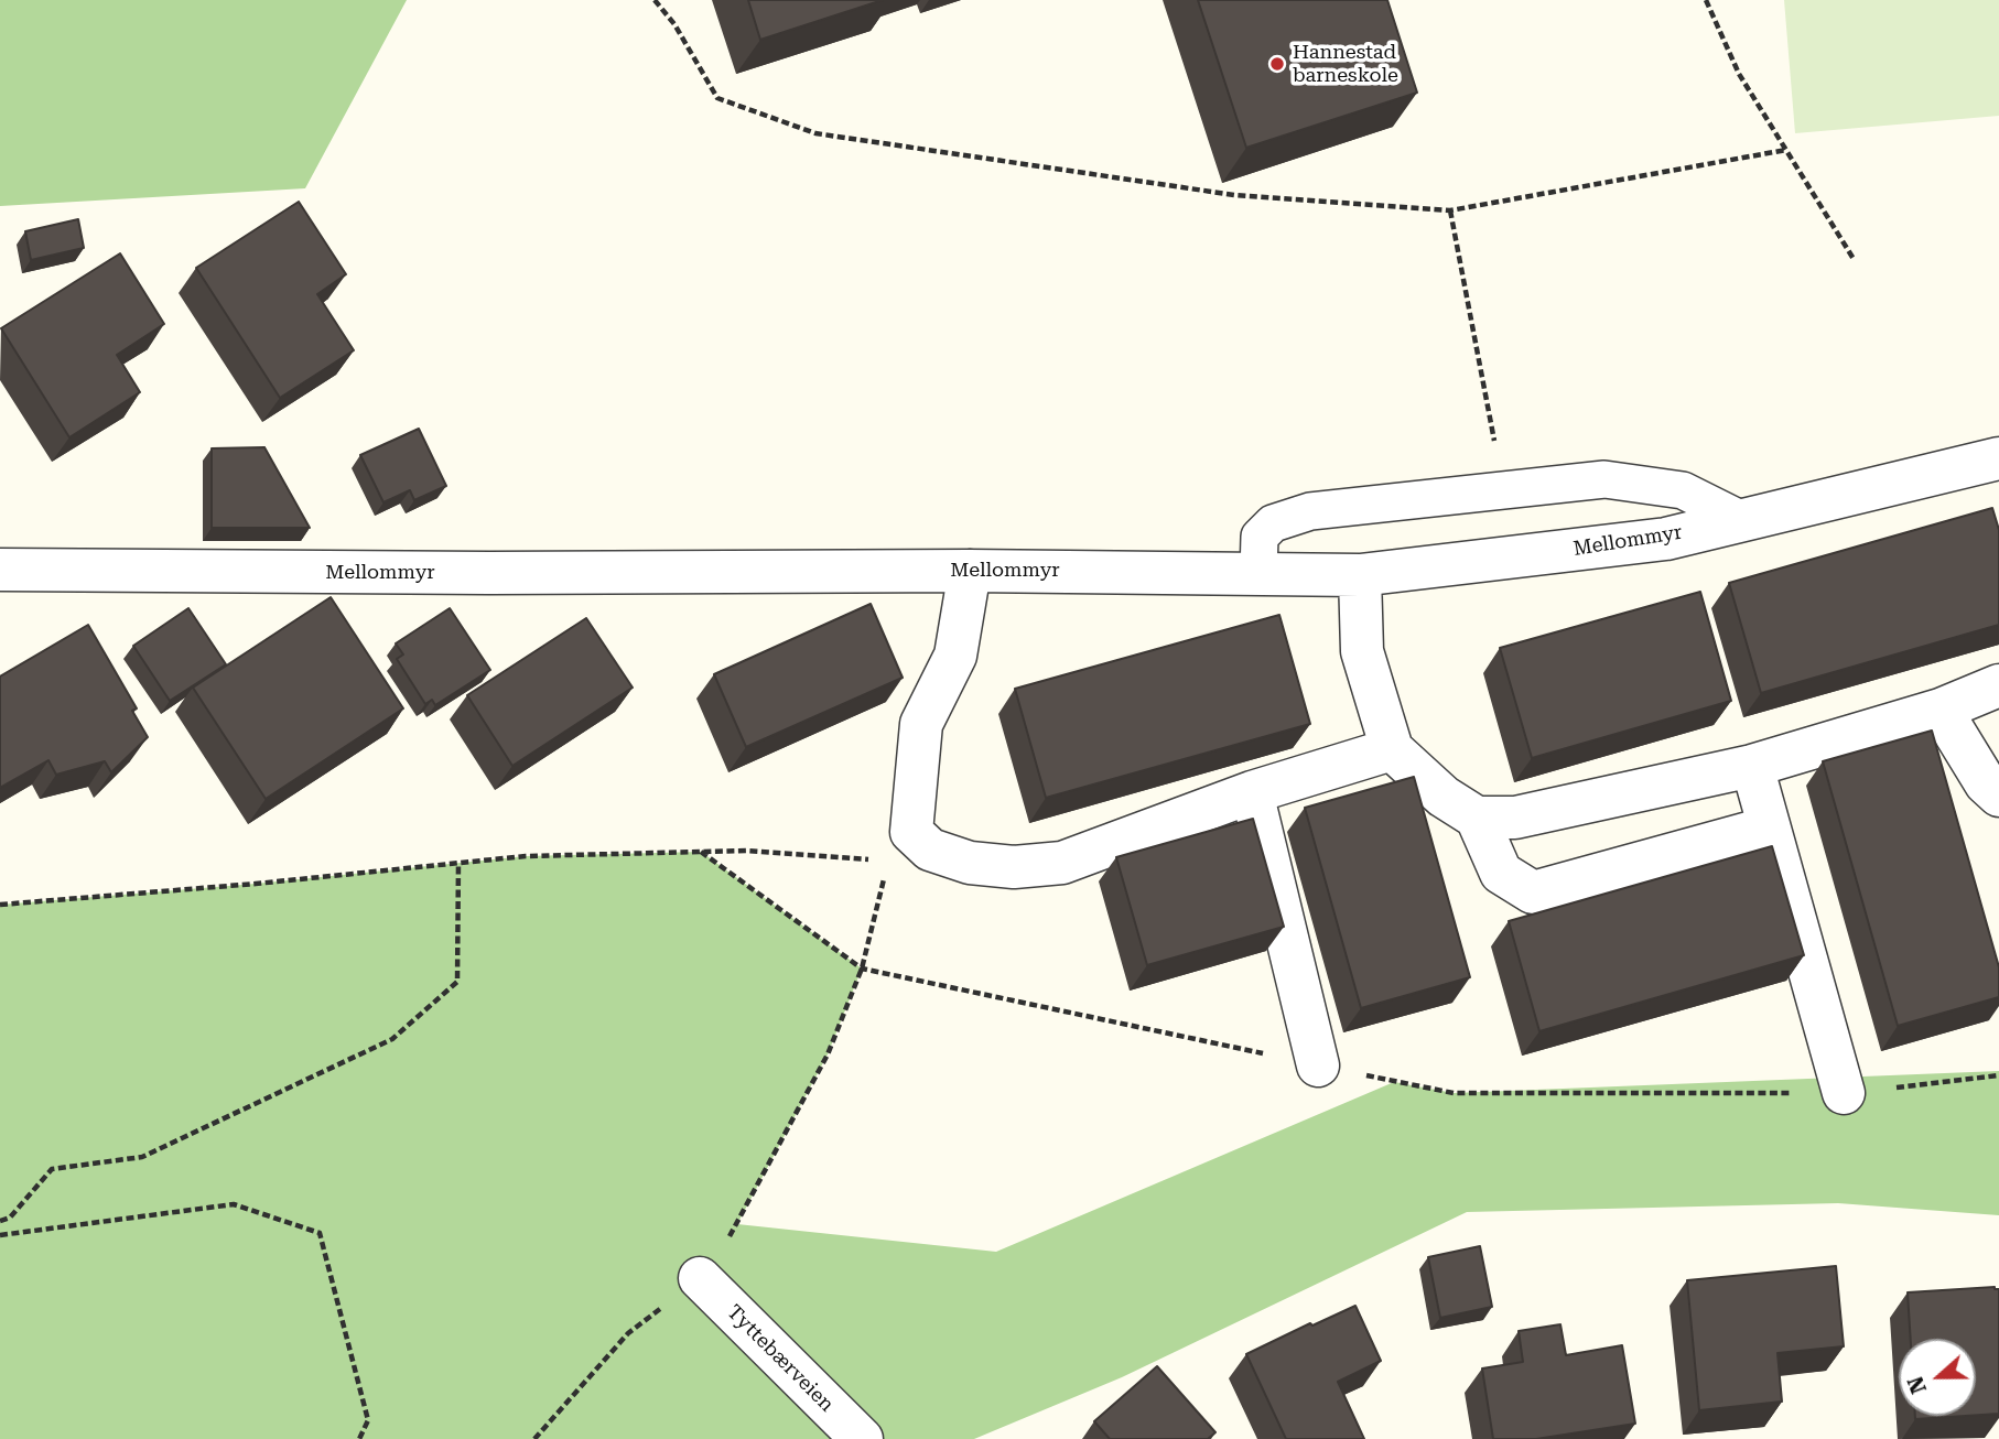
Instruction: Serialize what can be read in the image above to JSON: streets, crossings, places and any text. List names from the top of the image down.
{
  "streets": {
    "street": ["Mellommyr", "Tyttebærveien"]
  },
  "places": ["Hannestad barneskole"],
  "north": "left"
}
